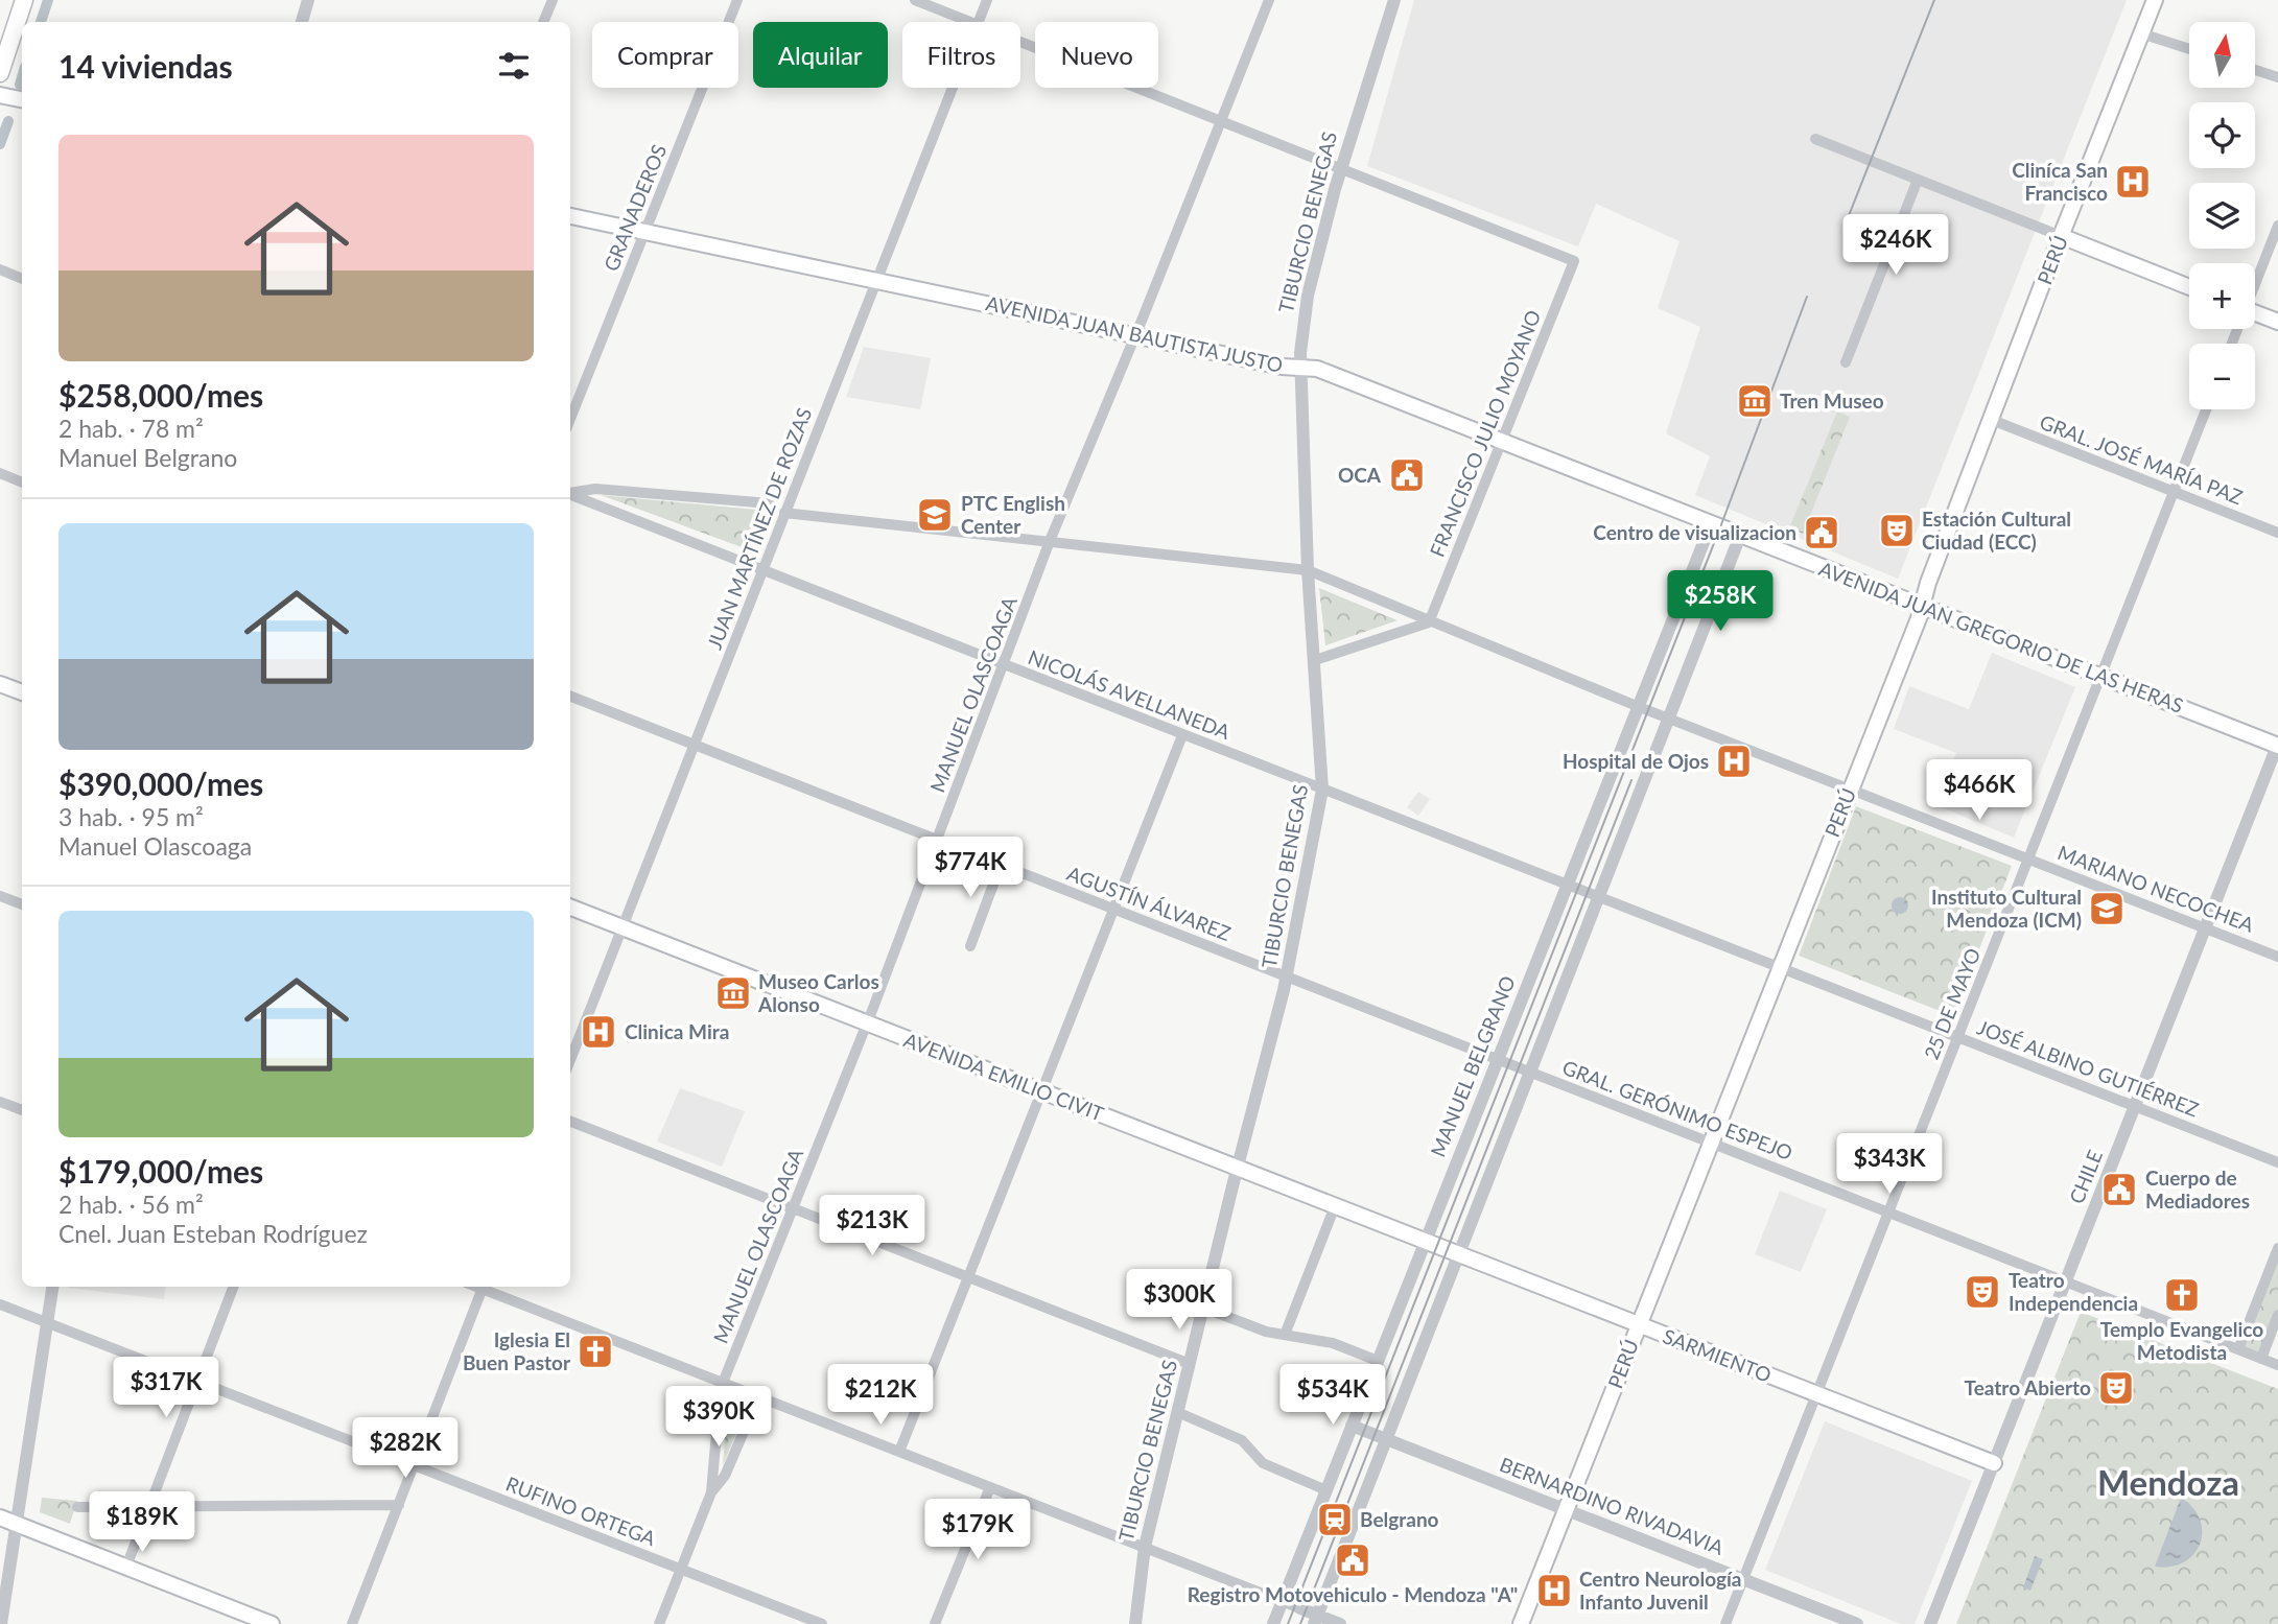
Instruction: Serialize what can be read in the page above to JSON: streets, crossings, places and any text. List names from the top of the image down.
{
  "streets": {
    "main road": [
      "PERÚ",
      "AVENIDA JUAN BAUTISTA JUSTO",
      "AVENIDA JUAN GREGORIO DE LAS HERAS",
      "AVENIDA EMILIO CIVIT",
      "SARMIENTO"
    ],
    "street": [
      "GRANADEROS",
      "TIBURCIO BENEGAS",
      "FRANCISCO JULIO MOYANO",
      "GRAL. JOSÉ MARÍA PAZ",
      "JUAN MARTÍNEZ DE ROZAS",
      "MANUEL OLASCOAGA",
      "NICOLÁS AVELLANEDA",
      "MARIANO NECOCHEA",
      "AGUSTÍN ÁLVAREZ",
      "25 DE MAYO",
      "MANUEL BELGRANO",
      "JOSÉ ALBINO GUTIÉRREZ",
      "GRAL. GERÓNIMO ESPEJO",
      "CHILE",
      "BERNARDINO RIVADAVIA",
      "RUFINO ORTEGA"
    ]
  },
  "crossings": [
    ["GRANADEROS", "AVENIDA JUAN BAUTISTA JUSTO"],
    ["TIBURCIO BENEGAS", "AVENIDA JUAN BAUTISTA JUSTO"],
    ["TIBURCIO BENEGAS", "FRANCISCO JULIO MOYANO"],
    ["TIBURCIO BENEGAS", "NICOLÁS AVELLANEDA"],
    ["TIBURCIO BENEGAS", "MARIANO NECOCHEA"],
    ["TIBURCIO BENEGAS", "AGUSTÍN ÁLVAREZ"],
    ["TIBURCIO BENEGAS", "AVENIDA EMILIO CIVIT"],
    ["PERÚ", "GRAL. JOSÉ MARÍA PAZ"],
    ["PERÚ", "AVENIDA JUAN GREGORIO DE LAS HERAS"],
    ["PERÚ", "MARIANO NECOCHEA"],
    ["PERÚ", "JOSÉ ALBINO GUTIÉRREZ"],
    ["PERÚ", "GRAL. GERÓNIMO ESPEJO"],
    ["PERÚ", "SARMIENTO"],
    ["PERÚ", "BERNARDINO RIVADAVIA"],
    ["AVENIDA JUAN BAUTISTA JUSTO", "FRANCISCO JULIO MOYANO"],
    ["AVENIDA JUAN BAUTISTA JUSTO", "JUAN MARTÍNEZ DE ROZAS"],
    ["AVENIDA JUAN BAUTISTA JUSTO", "AVENIDA JUAN GREGORIO DE LAS HERAS"],
    ["AVENIDA JUAN BAUTISTA JUSTO", "MANUEL OLASCOAGA"],
    ["AVENIDA JUAN BAUTISTA JUSTO", "MANUEL BELGRANO"],
    ["FRANCISCO JULIO MOYANO", "MARIANO NECOCHEA"],
    ["GRAL. JOSÉ MARÍA PAZ", "25 DE MAYO"],
    ["JUAN MARTÍNEZ DE ROZAS", "NICOLÁS AVELLANEDA"],
    ["JUAN MARTÍNEZ DE ROZAS", "MARIANO NECOCHEA"],
    ["JUAN MARTÍNEZ DE ROZAS", "AGUSTÍN ÁLVAREZ"],
    ["JUAN MARTÍNEZ DE ROZAS", "AVENIDA EMILIO CIVIT"],
    ["AVENIDA JUAN GREGORIO DE LAS HERAS", "25 DE MAYO"],
    ["AVENIDA JUAN GREGORIO DE LAS HERAS", "MANUEL BELGRANO"],
    ["AVENIDA JUAN GREGORIO DE LAS HERAS", "CHILE"],
    ["MANUEL OLASCOAGA", "NICOLÁS AVELLANEDA"],
    ["MANUEL OLASCOAGA", "MARIANO NECOCHEA"],
    ["MANUEL OLASCOAGA", "AGUSTÍN ÁLVAREZ"],
    ["MANUEL OLASCOAGA", "AVENIDA EMILIO CIVIT"],
    ["MANUEL OLASCOAGA", "RUFINO ORTEGA"],
    ["NICOLÁS AVELLANEDA", "MANUEL BELGRANO"],
    ["NICOLÁS AVELLANEDA", "JOSÉ ALBINO GUTIÉRREZ"],
    ["MARIANO NECOCHEA", "25 DE MAYO"],
    ["MARIANO NECOCHEA", "MANUEL BELGRANO"],
    ["MARIANO NECOCHEA", "CHILE"],
    ["AGUSTÍN ÁLVAREZ", "MANUEL BELGRANO"],
    ["AGUSTÍN ÁLVAREZ", "GRAL. GERÓNIMO ESPEJO"],
    ["25 DE MAYO", "JOSÉ ALBINO GUTIÉRREZ"],
    ["25 DE MAYO", "GRAL. GERÓNIMO ESPEJO"],
    ["25 DE MAYO", "SARMIENTO"],
    ["25 DE MAYO", "BERNARDINO RIVADAVIA"],
    ["MANUEL BELGRANO", "AVENIDA EMILIO CIVIT"],
    ["MANUEL BELGRANO", "BERNARDINO RIVADAVIA"],
    ["JOSÉ ALBINO GUTIÉRREZ", "CHILE"],
    ["AVENIDA EMILIO CIVIT", "SARMIENTO"],
    ["GRAL. GERÓNIMO ESPEJO", "CHILE"],
    ["CHILE", "SARMIENTO"]
  ],
  "districts": ["Mendoza"],
  "places": {
    "hospital": [
      "Cliníca San Francisco",
      "Hospital de Ojos",
      "Clinica Mira",
      "Centro Neurología Infanto Juvenil"
    ],
    "museum": ["Tren Museo", "Museo Carlos Alonso"],
    "public building": [
      "OCA",
      "Centro de visualizacion",
      "Cuerpo de Mediadores",
      "Registro Motovehiculo - Mendoza \"A\""
    ],
    "school or university": ["PTC English Center", "Instituto Cultural Mendoza (ICM)"],
    "theatre": ["Estación Cultural Ciudad (ECC)", "Teatro Independencia", "Teatro Abierto"],
    "church": ["Templo Evangelico Metodista", "Iglesia El Buen Pastor"],
    "station": ["Belgrano"]
  },
  "north": "top",
  "page": {
    "map_buttons": ["+", "−"],
    "chip": [
      "Comprar",
      "Alquilar",
      "Filtros",
      "Nuevo"
    ],
    "heading": "14 viviendas",
    "list": [
      {
        "name": "$258,000/mes",
        "note": "2 hab. · 78 m² · Manuel Belgrano"
      },
      {
        "name": "$390,000/mes",
        "note": "3 hab. · 95 m² · Manuel Olascoaga"
      },
      {
        "name": "$179,000/mes",
        "note": "2 hab. · 56 m² · Cnel. Juan Esteban Rodríguez"
      }
    ],
    "price": [
      "$246K",
      "$258K",
      "$466K",
      "$774K",
      "$343K",
      "$213K",
      "$300K",
      "$317K",
      "$212K",
      "$534K",
      "$390K",
      "$282K",
      "$189K",
      "$179K"
    ]
  }
}
